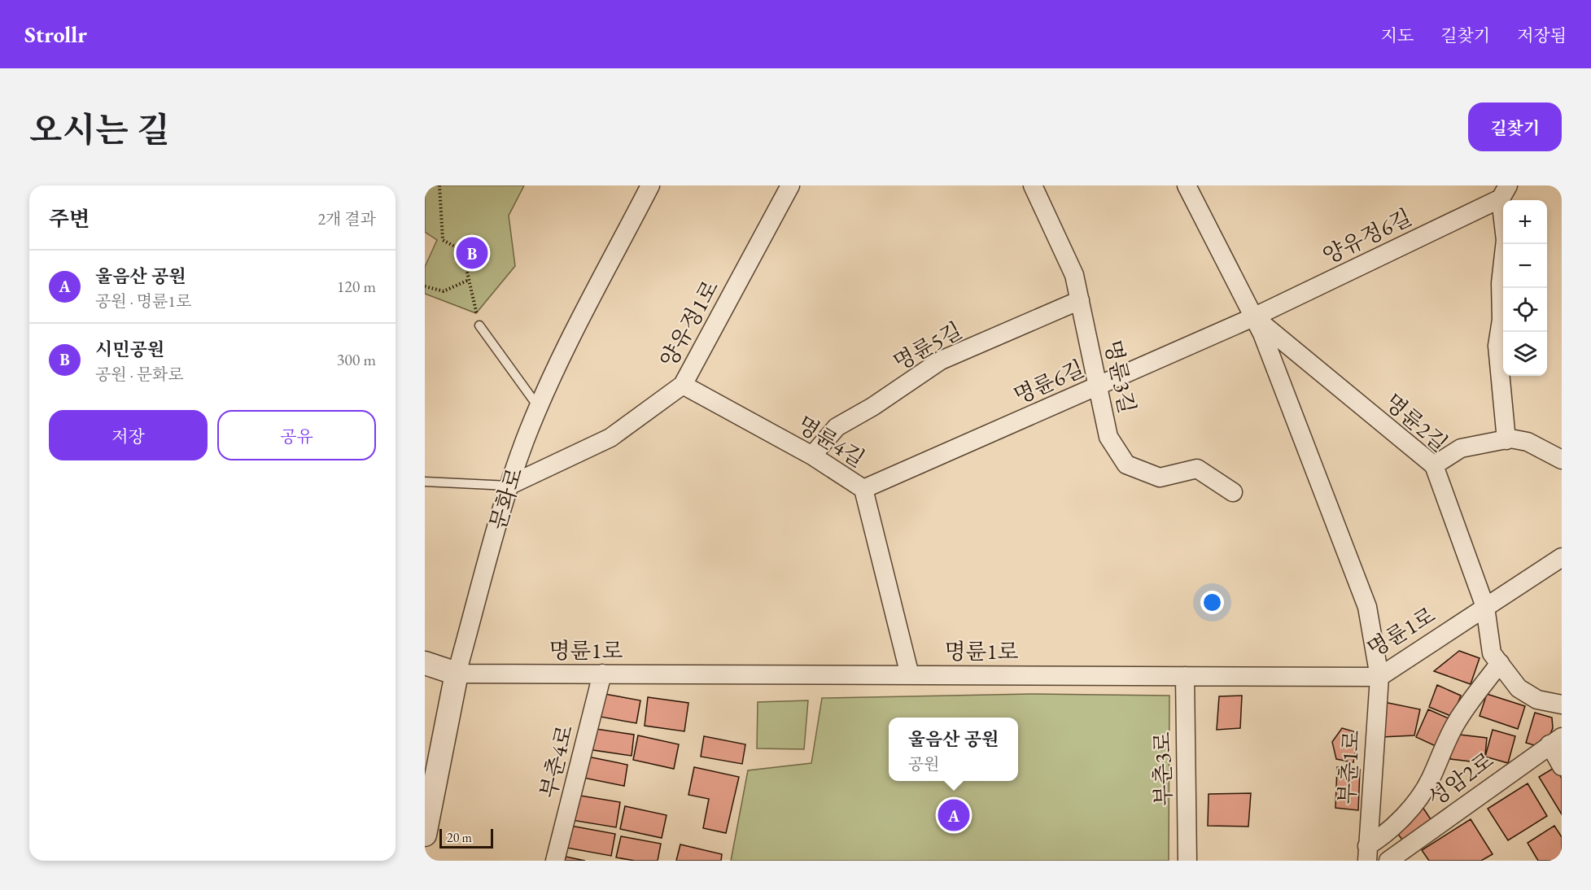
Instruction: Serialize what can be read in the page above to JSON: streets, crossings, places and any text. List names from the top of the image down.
{
  "streets": {
    "street": [
      "양유정6길",
      "양유정1로",
      "명륜5길",
      "명륜3길",
      "명륜6길",
      "명륜2길",
      "명륜4길",
      "문화로",
      "명륜1로",
      "부춘4로",
      "부춘1로",
      "부춘3로",
      "성암2로"
    ]
  },
  "crossings": [
    ["양유정6길", "명륜6길"],
    ["양유정6길", "명륜2길"],
    ["양유정1로", "명륜4길"],
    ["양유정1로", "문화로"],
    ["명륜5길", "명륜3길"],
    ["명륜5길", "명륜4길"],
    ["명륜3길", "명륜6길"],
    ["명륜6길", "명륜2길"],
    ["명륜6길", "명륜4길"],
    ["명륜2길", "명륜1로"],
    ["명륜2길", "부춘1로"],
    ["명륜4길", "명륜1로"],
    ["문화로", "명륜1로"],
    ["명륜1로", "부춘4로"],
    ["명륜1로", "부춘1로"],
    ["명륜1로", "부춘3로"]
  ],
  "scale_bar": "20 m",
  "page": {
    "header": "Strollr",
    "nav": ["지도", "길찾기", "저장됨"],
    "title": "오시는 길",
    "buttons": [
      "길찾기",
      ["저장", "공유"]
    ],
    "heading": ["주변", "2개 결과"],
    "map_buttons": ["+", "−"],
    "pins": ["B", "A"],
    "list": [
      {
        "mark": "A",
        "name": "울음산 공원",
        "note": "공원 · 명륜1로",
        "value": "120 m"
      },
      {
        "mark": "B",
        "name": "시민공원",
        "note": "공원 · 문화로",
        "value": "300 m"
      }
    ],
    "popup": ["울음산 공원", "공원"],
    "scale": "20 m"
  }
}
